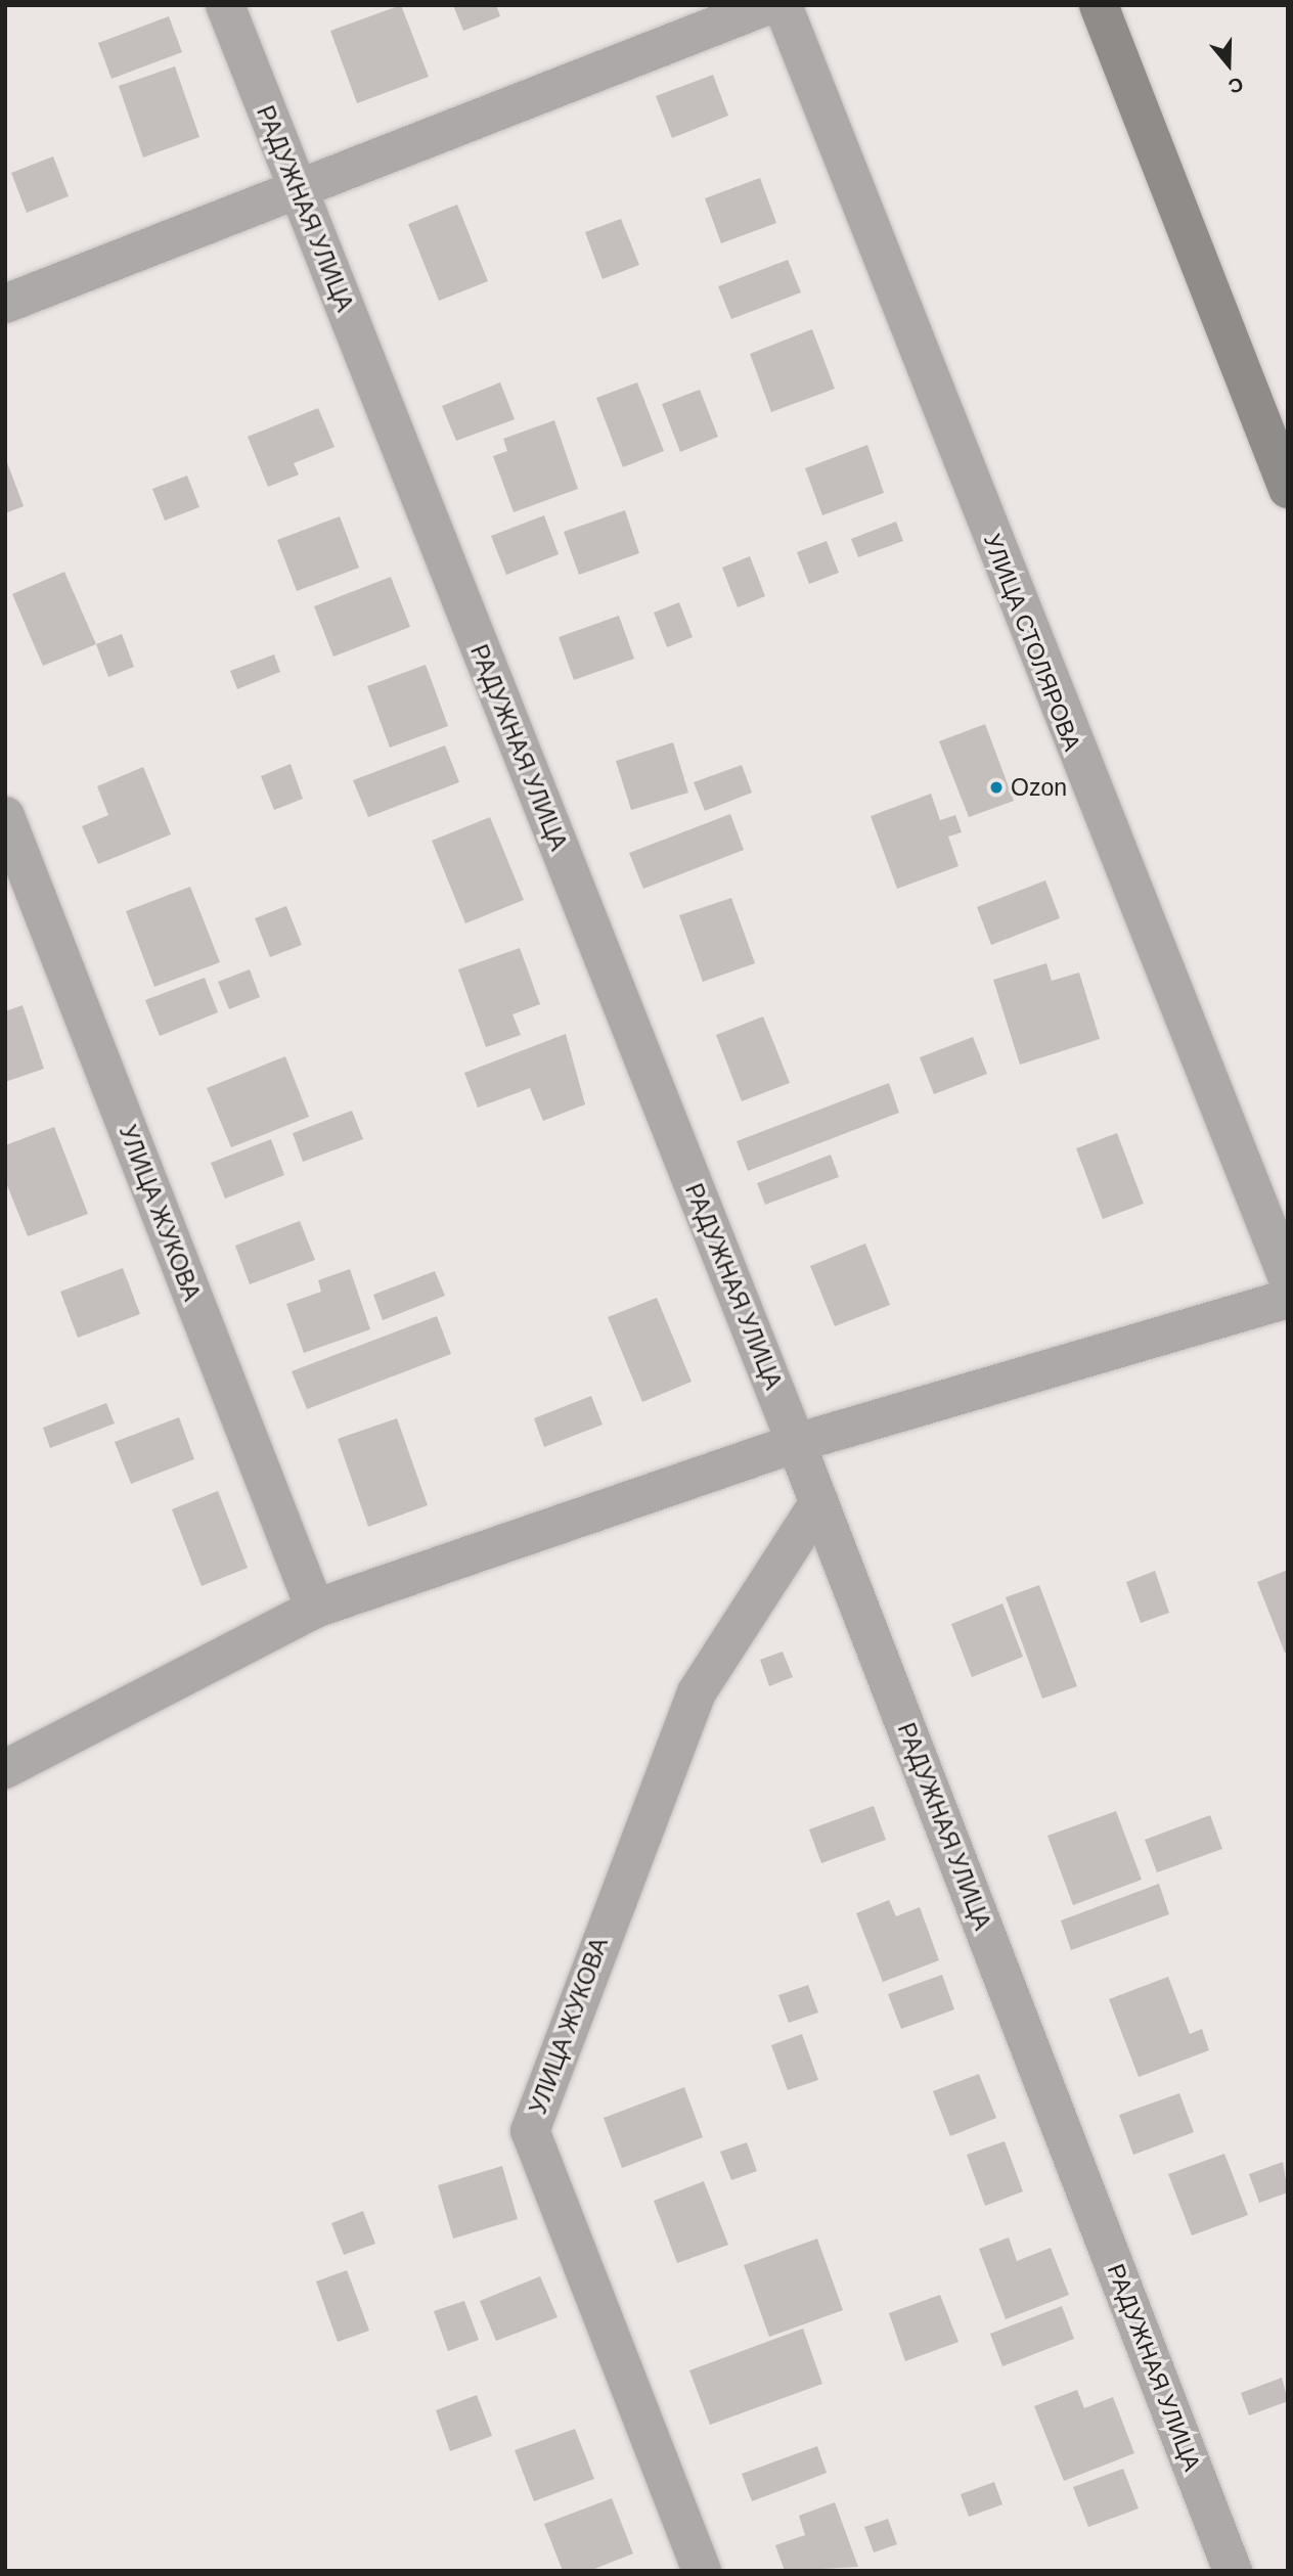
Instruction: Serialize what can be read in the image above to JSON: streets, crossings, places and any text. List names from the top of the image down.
{
  "streets": {
    "street": ["РАДУЖНАЯ УЛИЦА", "УЛИЦА СТОЛЯРОВА", "УЛИЦА ЖУКОВА"]
  },
  "crossings": [
    ["РАДУЖНАЯ УЛИЦА", "УЛИЦА ЖУКОВА"]
  ],
  "places": ["Ozon"],
  "north": "bottom"
}
